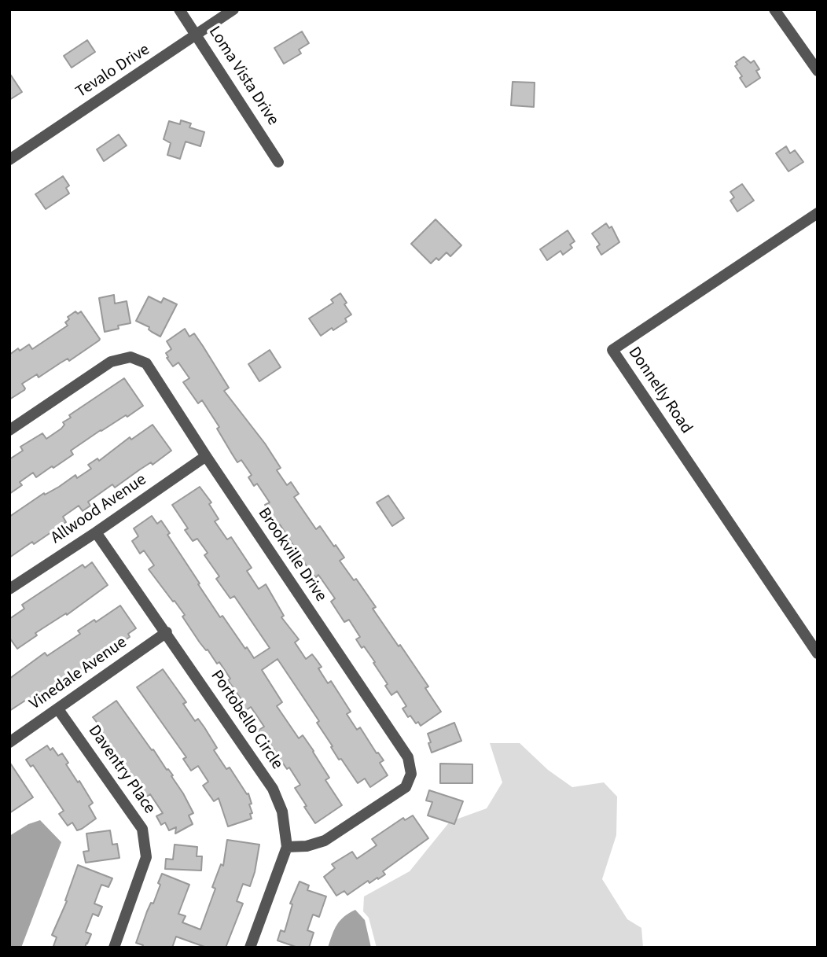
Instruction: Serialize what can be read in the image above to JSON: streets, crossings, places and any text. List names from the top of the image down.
{
  "streets": {
    "street": [
      "Tevalo Drive",
      "Loma Vista Drive",
      "Donnelly Road",
      "Allwood Avenue",
      "Brookville Drive",
      "Vinedale Avenue",
      "Portobello Circle",
      "Daventry Place"
    ]
  },
  "crossings": [
    ["Tevalo Drive", "Loma Vista Drive"],
    ["Allwood Avenue", "Brookville Drive"],
    ["Allwood Avenue", "Portobello Circle"],
    ["Brookville Drive", "Portobello Circle"],
    ["Vinedale Avenue", "Portobello Circle"],
    ["Vinedale Avenue", "Daventry Place"]
  ]
}
